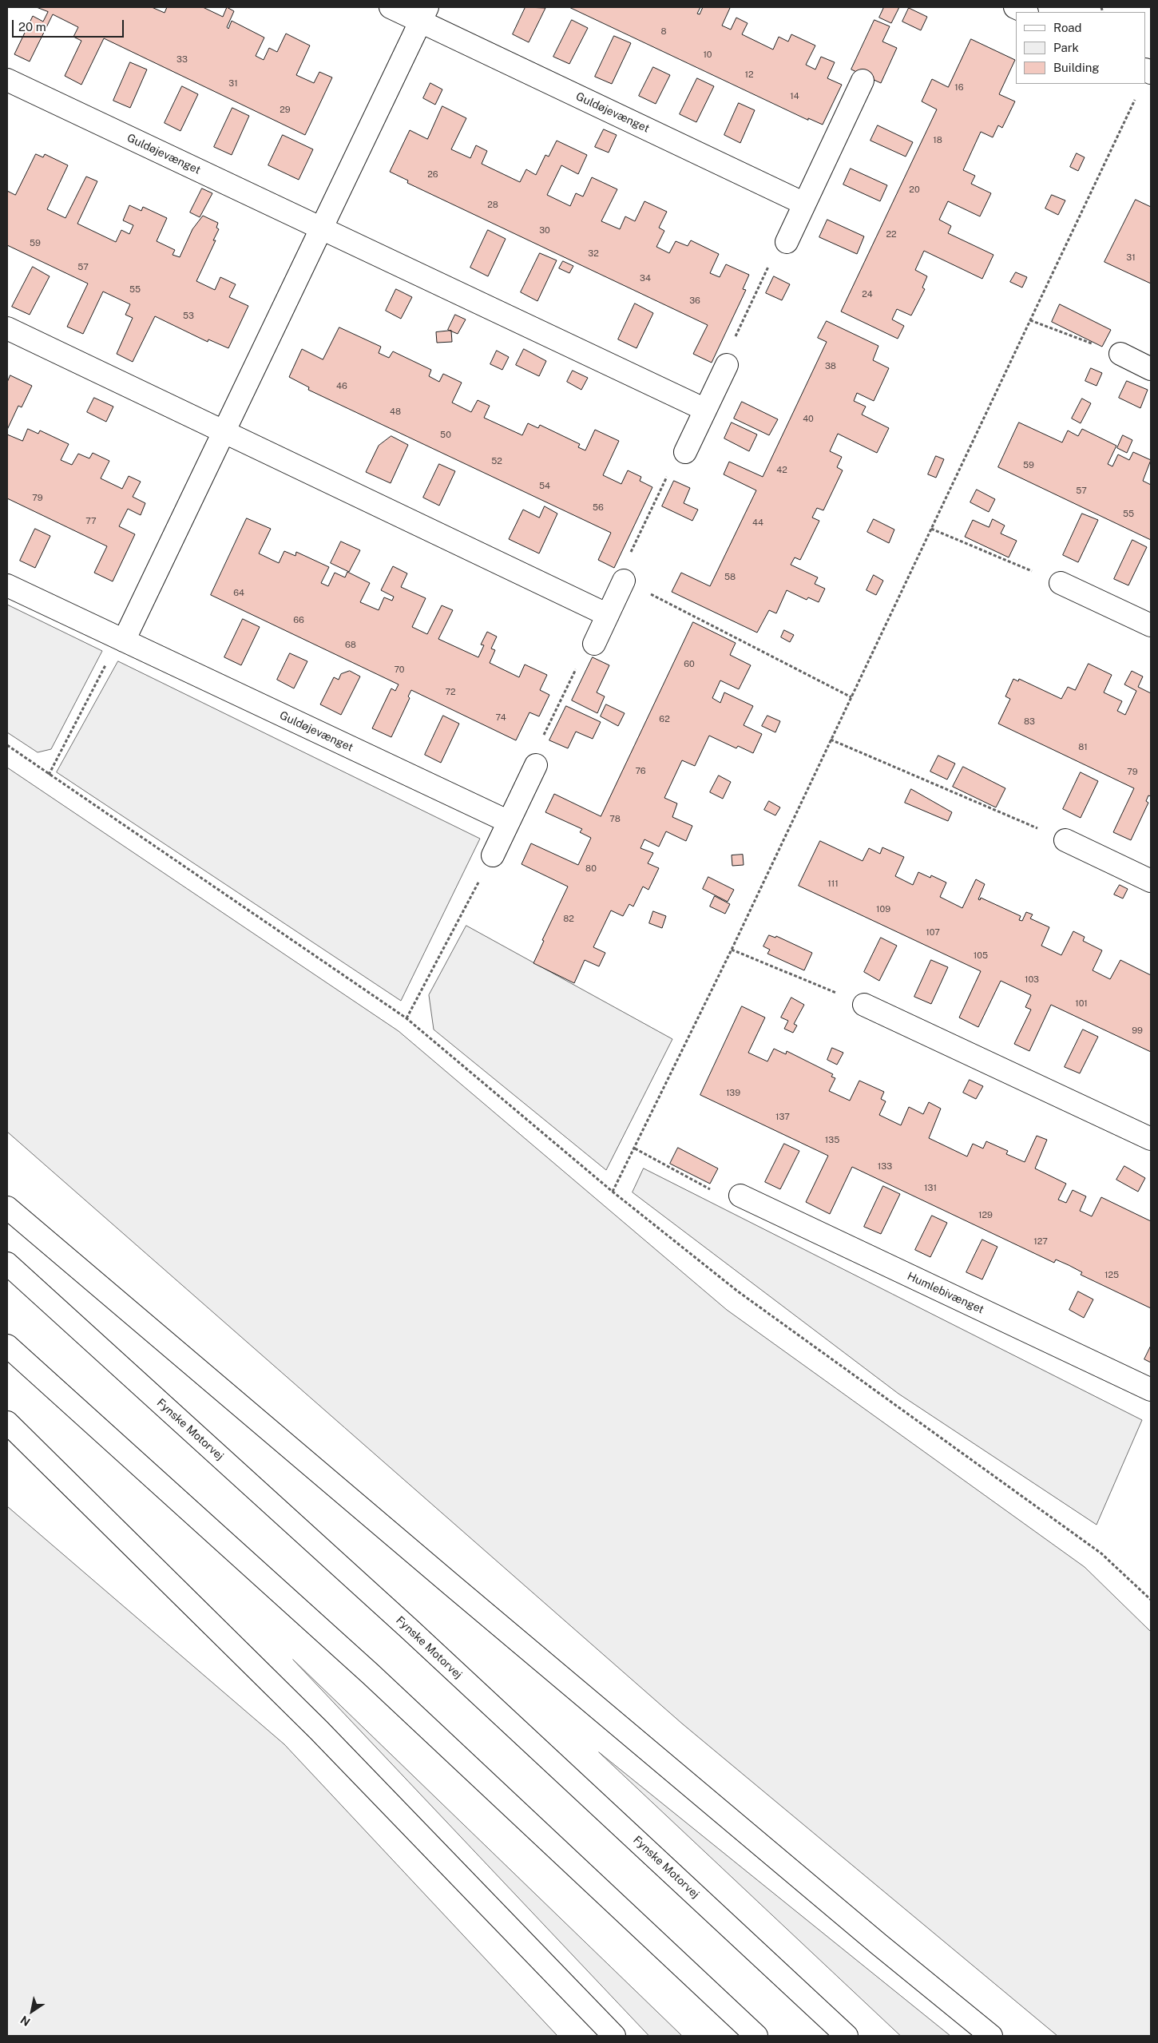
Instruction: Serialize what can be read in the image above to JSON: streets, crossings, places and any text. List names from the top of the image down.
{
  "streets": {
    "main road": ["Guldøjevænget", "Humlebivænget", "Fynske Motorvej"]
  },
  "house_numbers": [
    "8",
    "10",
    "33",
    "12",
    "31",
    "16",
    "14",
    "29",
    "18",
    "26",
    "20",
    "28",
    "30",
    "22",
    "59",
    "32",
    "31",
    "57",
    "34",
    "55",
    "24",
    "36",
    "53",
    "38",
    "46",
    "48",
    "40",
    "50",
    "52",
    "59",
    "42",
    "54",
    "57",
    "79",
    "56",
    "55",
    "77",
    "44",
    "58",
    "64",
    "66",
    "68",
    "60",
    "70",
    "72",
    "74",
    "62",
    "83",
    "81",
    "76",
    "79",
    "78",
    "80",
    "111",
    "109",
    "82",
    "107",
    "105",
    "103",
    "101",
    "99",
    "139",
    "137",
    "135",
    "133",
    "131",
    "129",
    "127",
    "125"
  ],
  "legend": ["Road", "Park", "Building"],
  "scale_bar": "20 m",
  "north": "bottom left"
}
